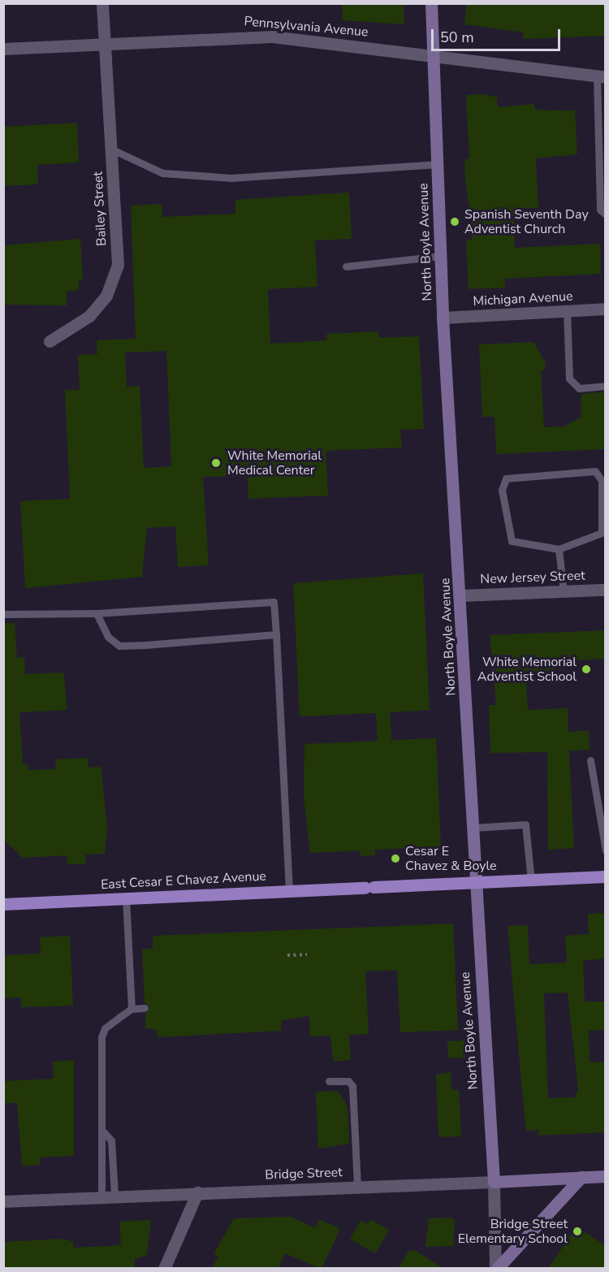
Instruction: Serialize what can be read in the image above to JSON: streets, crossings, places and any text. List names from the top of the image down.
{
  "streets": {
    "main road": ["North Boyle Avenue", "East Cesar E Chavez Avenue", "Bridge Street"],
    "street": [
      "Pennsylvania Avenue",
      "Bailey Street",
      "Michigan Avenue",
      "New Jersey Street"
    ]
  },
  "crossings": [
    ["Pennsylvania Avenue", "Bailey Street"],
    ["Pennsylvania Avenue", "North Boyle Avenue"],
    ["North Boyle Avenue", "Michigan Avenue"],
    ["North Boyle Avenue", "New Jersey Street"],
    ["North Boyle Avenue", "East Cesar E Chavez Avenue"],
    ["North Boyle Avenue", "Bridge Street"]
  ],
  "places": [
    "Spanish Seventh Day Adventist Church",
    "White Memorial Medical Center",
    "White Memorial Adventist School",
    "Cesar E Chavez & Boyle",
    "Bridge Street Elementary School"
  ],
  "scale_bar": "50 m"
}
